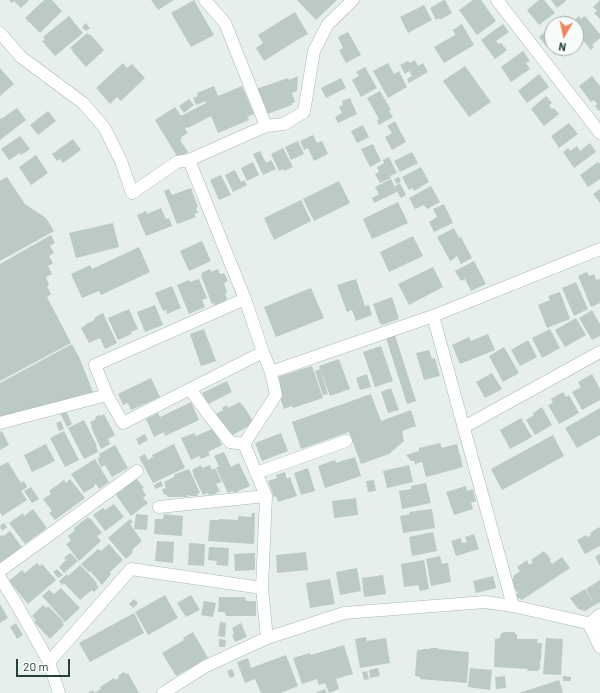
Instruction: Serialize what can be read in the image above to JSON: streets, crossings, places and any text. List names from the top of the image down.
{
  "scale_bar": "20 m",
  "north": "bottom"
}
